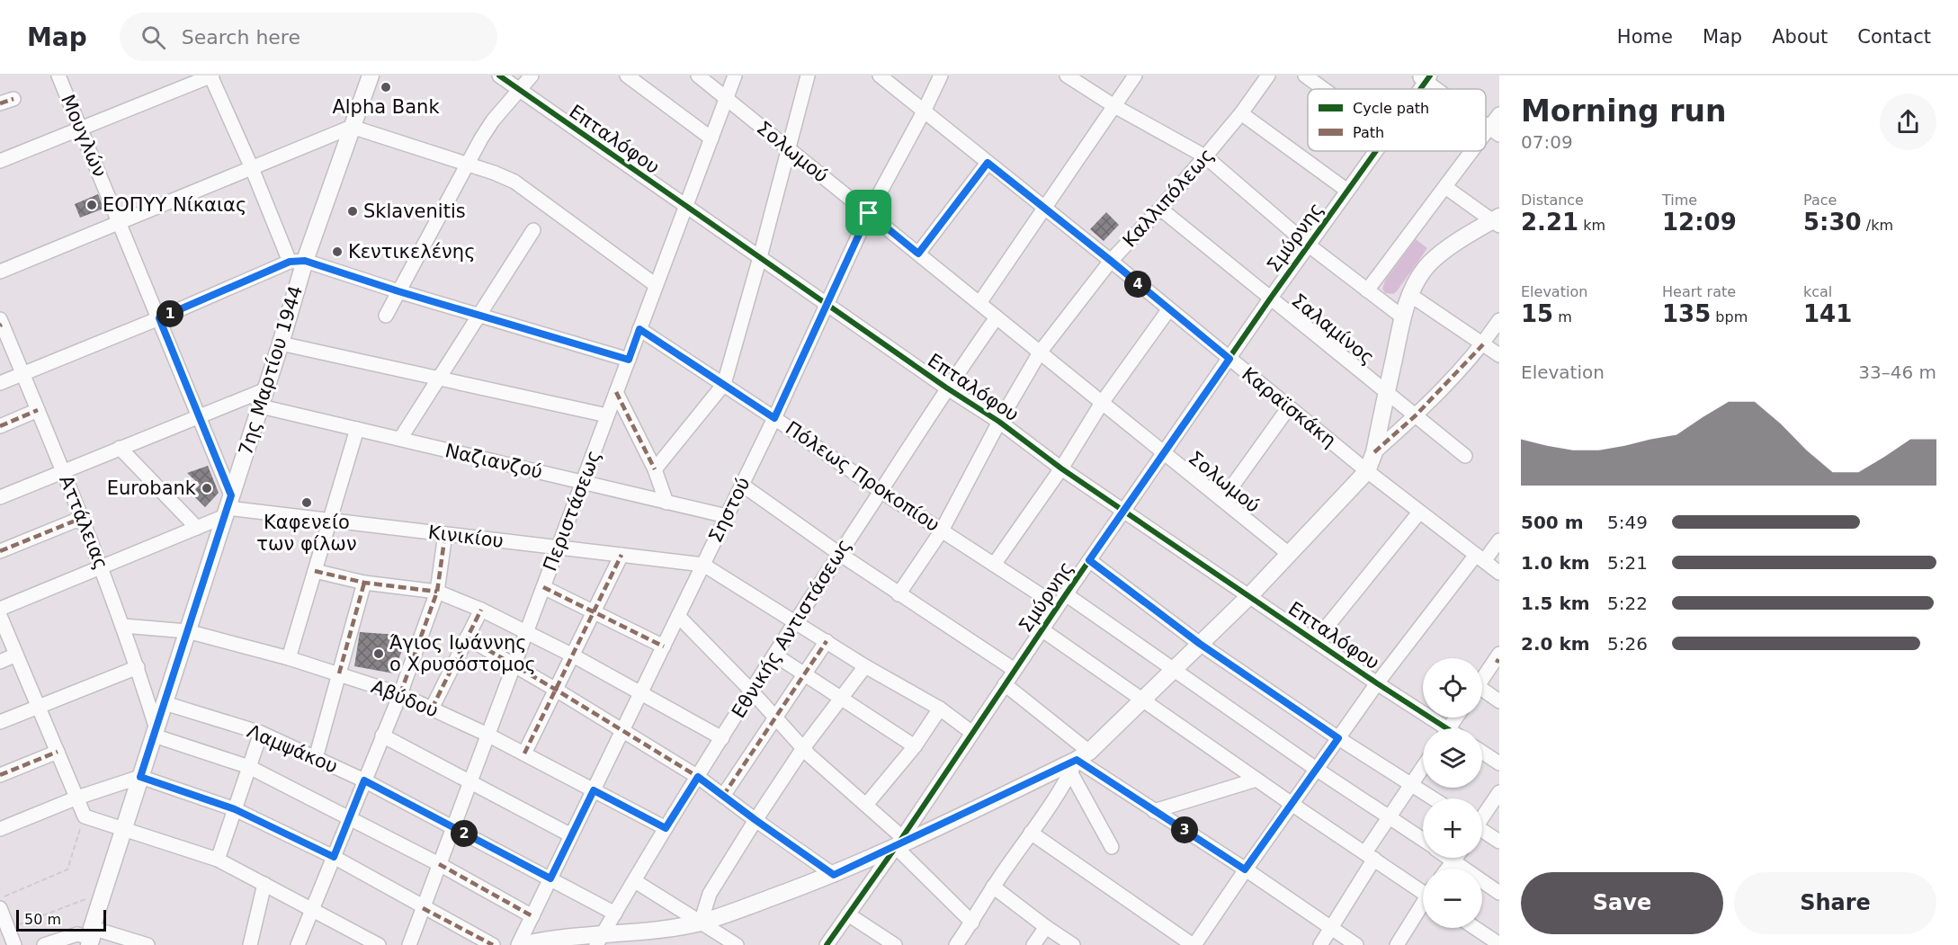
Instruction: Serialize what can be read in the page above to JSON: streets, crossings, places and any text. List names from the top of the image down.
{
  "streets": {
    "main road": ["7ης Μαρτίου 1944"],
    "street": [
      "Μουγλών",
      "Επταλόφου",
      "Σολωμού",
      "Καλλιπόλεως",
      "Σμύρνης",
      "Σαλαμίνος",
      "Καραϊσκάκη",
      "Ναζιανζού",
      "Πόλεως Προκοπίου",
      "Σηστού",
      "Περιστάσεως",
      "Αττάλειας",
      "Κινικίου",
      "Εθνικής Αντιστάσεως",
      "Αβύδου",
      "Λαμψάκου"
    ]
  },
  "crossings": [
    ["Μουγλών", "7ης Μαρτίου 1944"],
    ["Μουγλών", "Κινικίου"],
    ["Επταλόφου", "Καλλιπόλεως"],
    ["Επταλόφου", "Σμύρνης"],
    ["Επταλόφου", "Σηστού"],
    ["Επταλόφου", "Περιστάσεως"],
    ["Επταλόφου", "Εθνικής Αντιστάσεως"],
    ["Σολωμού", "Καλλιπόλεως"],
    ["Σολωμού", "Σμύρνης"],
    ["Σολωμού", "Σηστού"],
    ["Σολωμού", "Περιστάσεως"],
    ["Σολωμού", "Εθνικής Αντιστάσεως"],
    ["Καλλιπόλεως", "Σαλαμίνος"],
    ["Καλλιπόλεως", "Καραϊσκάκη"],
    ["Καλλιπόλεως", "Πόλεως Προκοπίου"],
    ["Σμύρνης", "Σαλαμίνος"],
    ["Σμύρνης", "Καραϊσκάκη"],
    ["Σμύρνης", "Πόλεως Προκοπίου"],
    ["7ης Μαρτίου 1944", "Ναζιανζού"],
    ["7ης Μαρτίου 1944", "Αττάλειας"],
    ["7ης Μαρτίου 1944", "Κινικίου"],
    ["7ης Μαρτίου 1944", "Αβύδου"],
    ["7ης Μαρτίου 1944", "Λαμψάκου"],
    ["Καραϊσκάκη", "Σηστού"],
    ["Ναζιανζού", "Σηστού"],
    ["Ναζιανζού", "Περιστάσεως"],
    ["Πόλεως Προκοπίου", "Σηστού"],
    ["Πόλεως Προκοπίου", "Περιστάσεως"],
    ["Πόλεως Προκοπίου", "Εθνικής Αντιστάσεως"],
    ["Σηστού", "Κινικίου"],
    ["Σηστού", "Αβύδου"],
    ["Σηστού", "Λαμψάκου"],
    ["Περιστάσεως", "Κινικίου"],
    ["Περιστάσεως", "Αβύδου"],
    ["Περιστάσεως", "Λαμψάκου"],
    ["Αττάλειας", "Αβύδου"],
    ["Εθνικής Αντιστάσεως", "Αβύδου"],
    ["Εθνικής Αντιστάσεως", "Λαμψάκου"]
  ],
  "places": [
    "Alpha Bank",
    "ΕΟΠΥΥ Νίκαιας",
    "Sklavenitis",
    "Κεντικελένης",
    "Eurobank",
    "Καφενείο των φίλων",
    "Άγιος Ιωάννης ο Χρυσόστομος"
  ],
  "legend": ["Cycle path", "Path"],
  "scale_bar": "50 m",
  "page": {
    "header": "Map",
    "search": "Search here",
    "nav": [
      "Home",
      "Map",
      "About",
      "Contact"
    ],
    "heading": ["Morning run", "07:09"],
    "stats": [
      ["Distance", "2.21 km"],
      ["Time", "12:09"],
      ["Pace", "5:30 /km"],
      ["Elevation", "15 m"],
      ["Heart rate", "135 bpm"],
      ["kcal", "141"]
    ],
    "pins": [
      "4",
      "1",
      "3",
      "2"
    ],
    "chart": ["Elevation", "33–46 m"],
    "list": [
      {
        "name": "500 m",
        "note": "5:49"
      },
      {
        "name": "1.0 km",
        "note": "5:21"
      },
      {
        "name": "1.5 km",
        "note": "5:22"
      },
      {
        "name": "2.0 km",
        "note": "5:26"
      }
    ],
    "map_buttons": ["+", "−"],
    "buttons": ["Save", "Share"],
    "scale": "50 m"
  }
}
